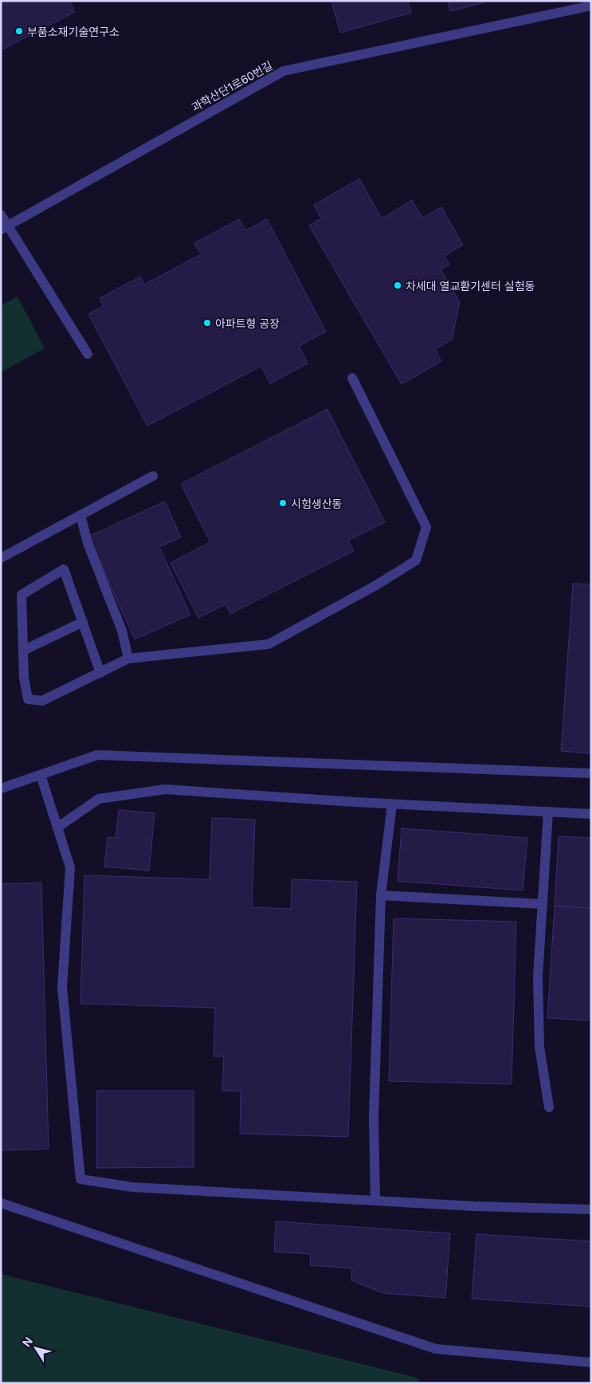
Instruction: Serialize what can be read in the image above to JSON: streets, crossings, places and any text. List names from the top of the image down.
{
  "streets": {
    "street": ["과학산단1로60번길"]
  },
  "places": [
    "부품소재기술연구소",
    "차세대 열교환기센터 실험동",
    "아파트형 공장",
    "시험생산동"
  ],
  "north": "top left"
}
